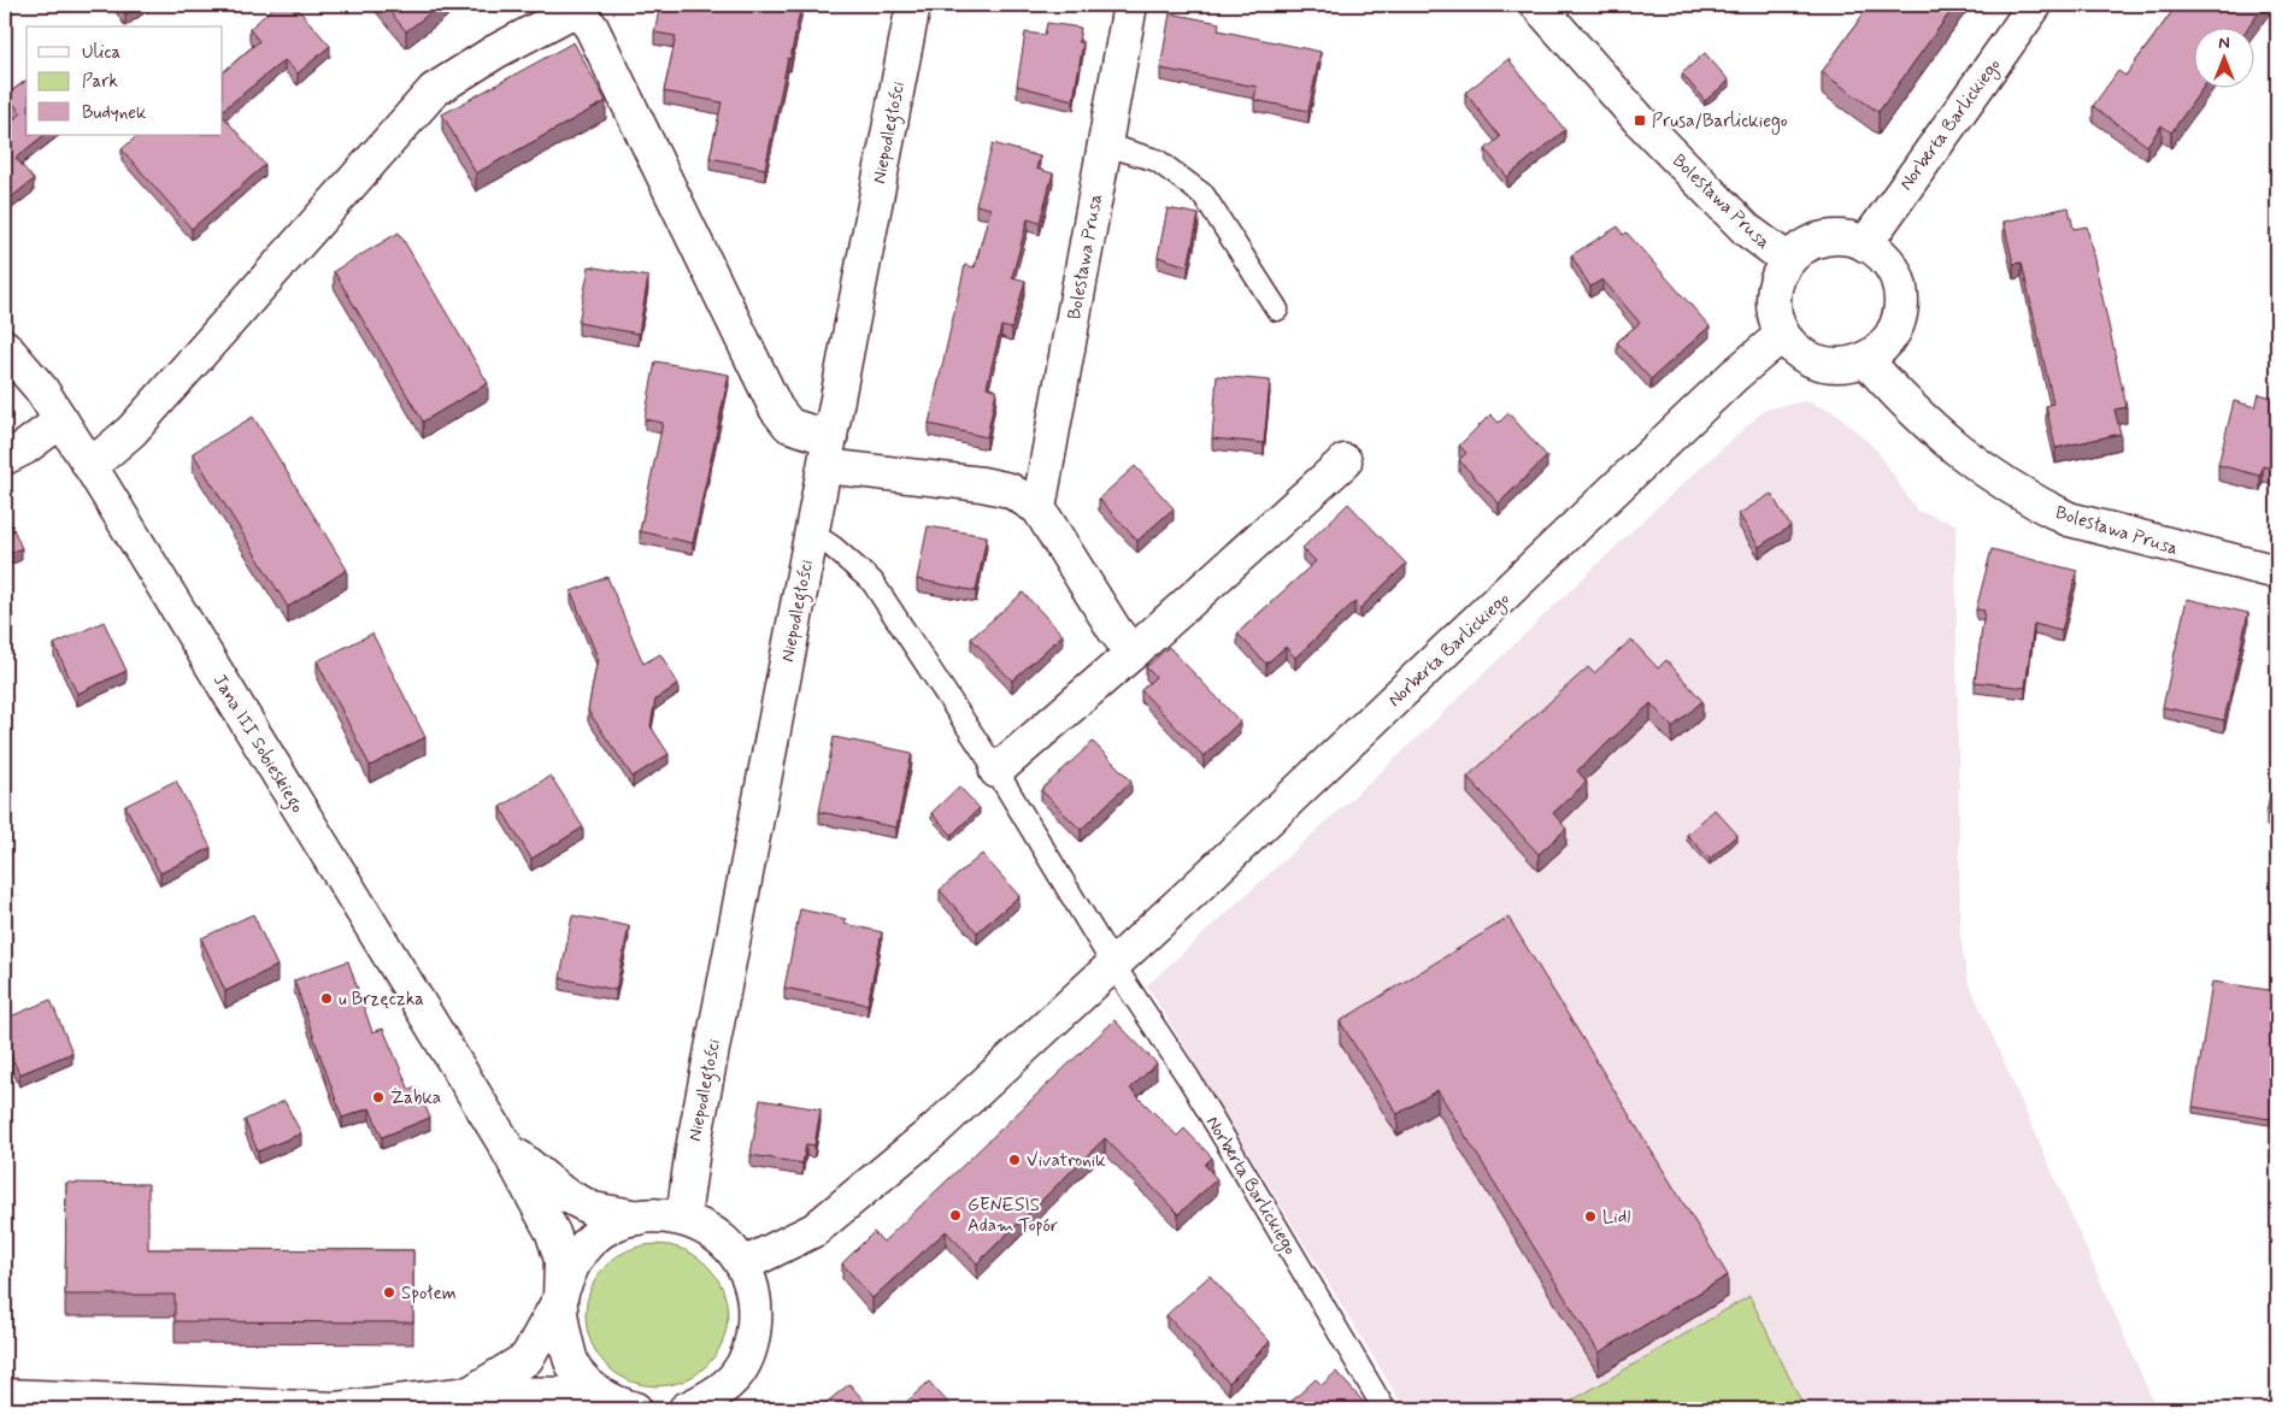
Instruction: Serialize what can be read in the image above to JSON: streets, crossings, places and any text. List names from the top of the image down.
{
  "streets": {
    "street": [
      "Norberta Barlickiego",
      "Niepodległości",
      "Bolesława Prusa",
      "Jana III Sobieskiego"
    ]
  },
  "crossings": [
    ["Norberta Barlickiego", "Bolesława Prusa"]
  ],
  "places": {
    "transit": ["Prusa/Barlickiego"],
    "other": [
      "u Brzęczka",
      "Żabka",
      "Vivatronik",
      "GENESIS Adam Topór",
      "Lidl",
      "Społem"
    ]
  },
  "legend": ["Ulica", "Park", "Budynek"],
  "north": "top"
}
